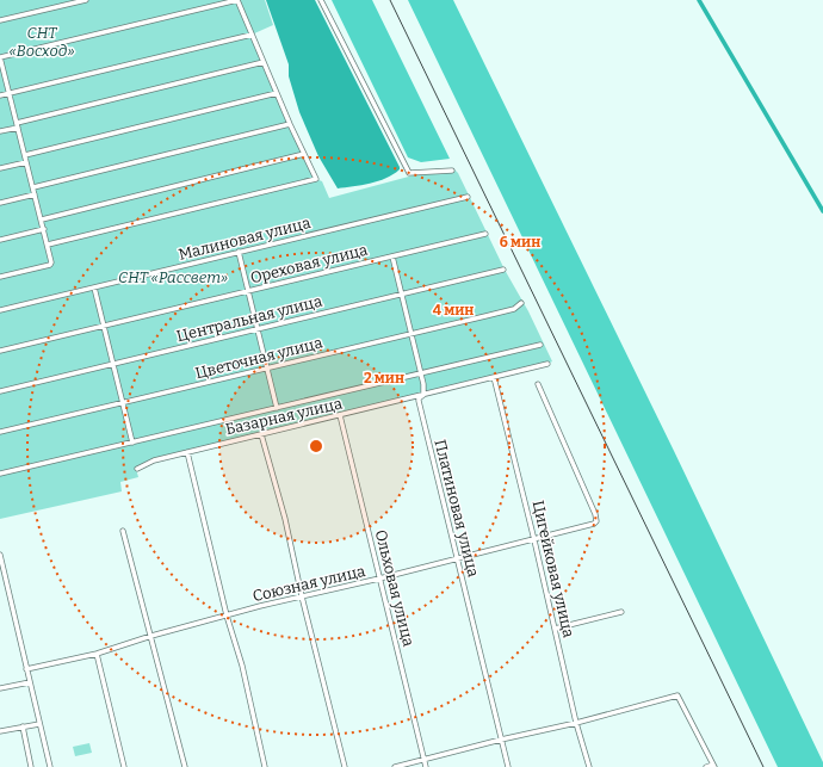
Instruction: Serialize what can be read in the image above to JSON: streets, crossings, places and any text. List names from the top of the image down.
{
  "streets": {
    "street": [
      "Малиновая улица",
      "Ореховая улица",
      "Центральная улица",
      "Цветочная улица",
      "Базарная улица",
      "Платиновая улица",
      "Цигейковая улица",
      "Союзная улица",
      "Ольховая улица"
    ]
  },
  "crossings": [
    ["Ореховая улица", "Платиновая улица"],
    ["Центральная улица", "Платиновая улица"],
    ["Цветочная улица", "Платиновая улица"],
    ["Базарная улица", "Платиновая улица"],
    ["Базарная улица", "Цигейковая улица"],
    ["Базарная улица", "Ольховая улица"],
    ["Платиновая улица", "Союзная улица"],
    ["Цигейковая улица", "Союзная улица"],
    ["Союзная улица", "Ольховая улица"]
  ],
  "parks": ["СНТ «Восход»", "СНТ «Рассвет»"],
  "rings": ["6 мин", "4 мин", "2 мин"]
}
